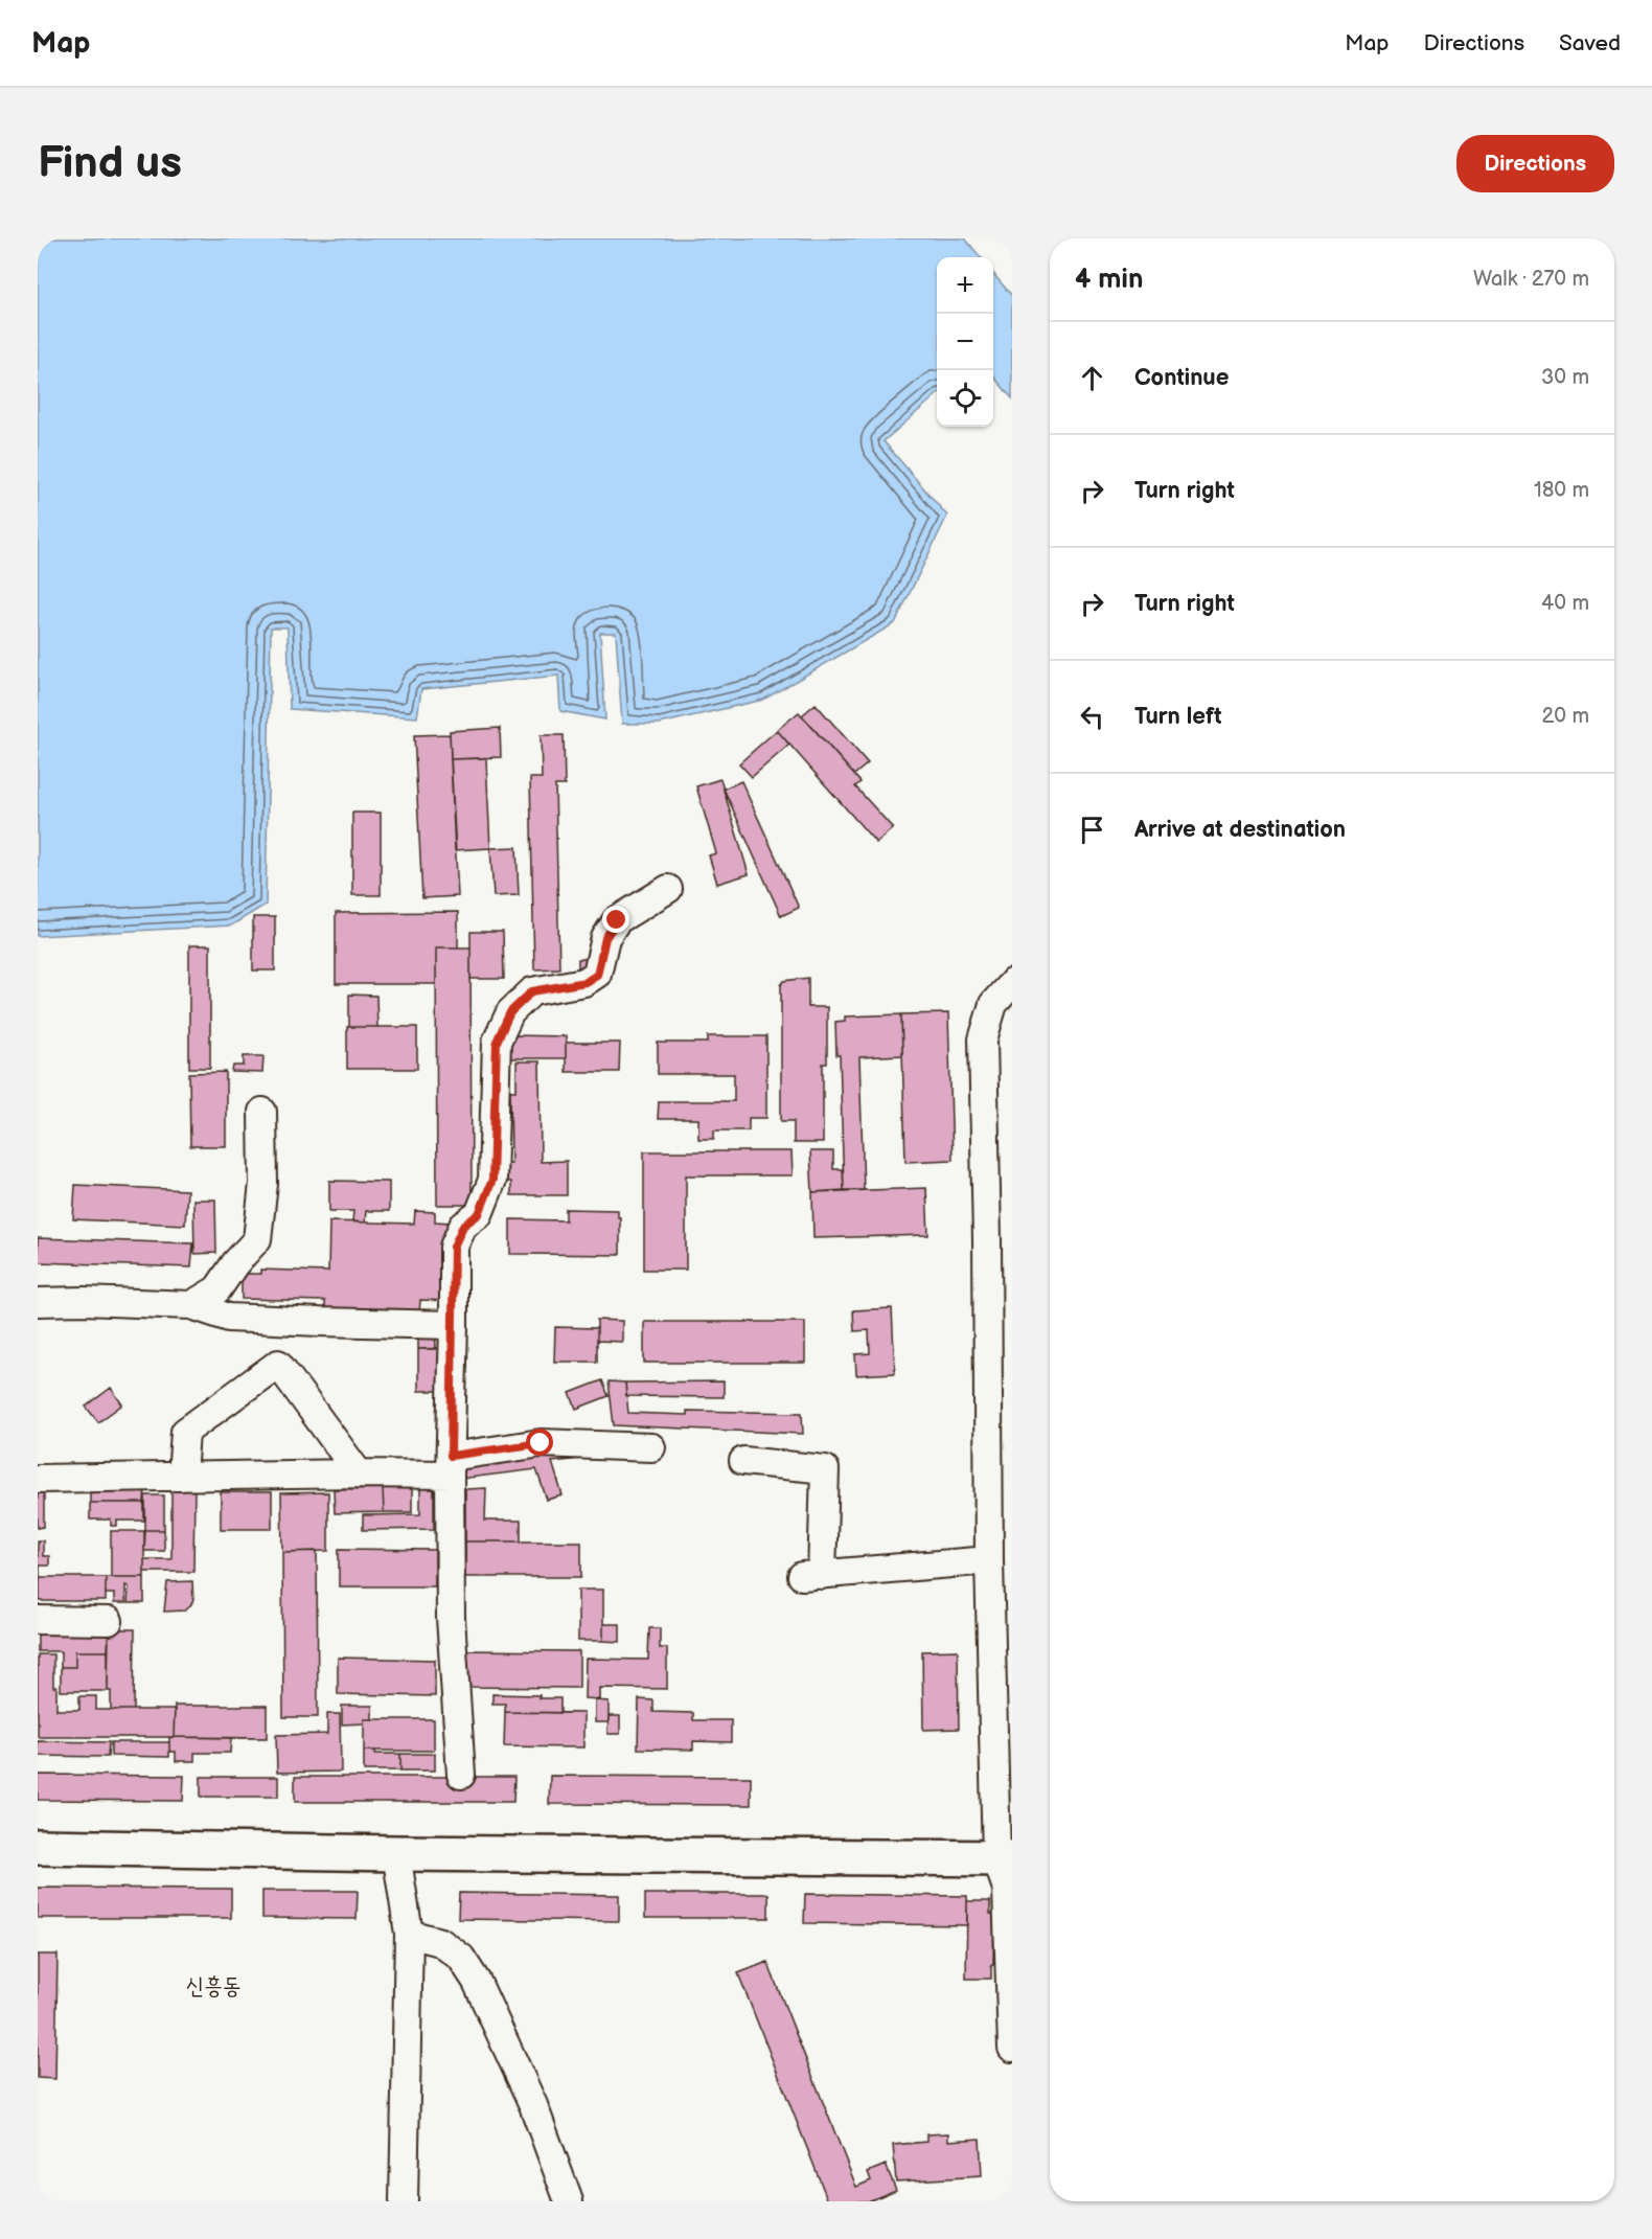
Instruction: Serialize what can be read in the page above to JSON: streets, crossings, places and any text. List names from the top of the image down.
{
  "districts": ["신흥동"],
  "page": {
    "header": "Map",
    "nav": ["Map", "Directions", "Saved"],
    "buttons": "Directions",
    "title": "Find us",
    "heading": ["4 min", "Walk · 270 m"],
    "map_buttons": ["+", "−"],
    "list": [
      ["Continue", "30 m"],
      ["Turn right", "180 m"],
      ["Turn right", "40 m"],
      ["Turn left", "20 m"],
      "Arrive at destination"
    ]
  }
}
